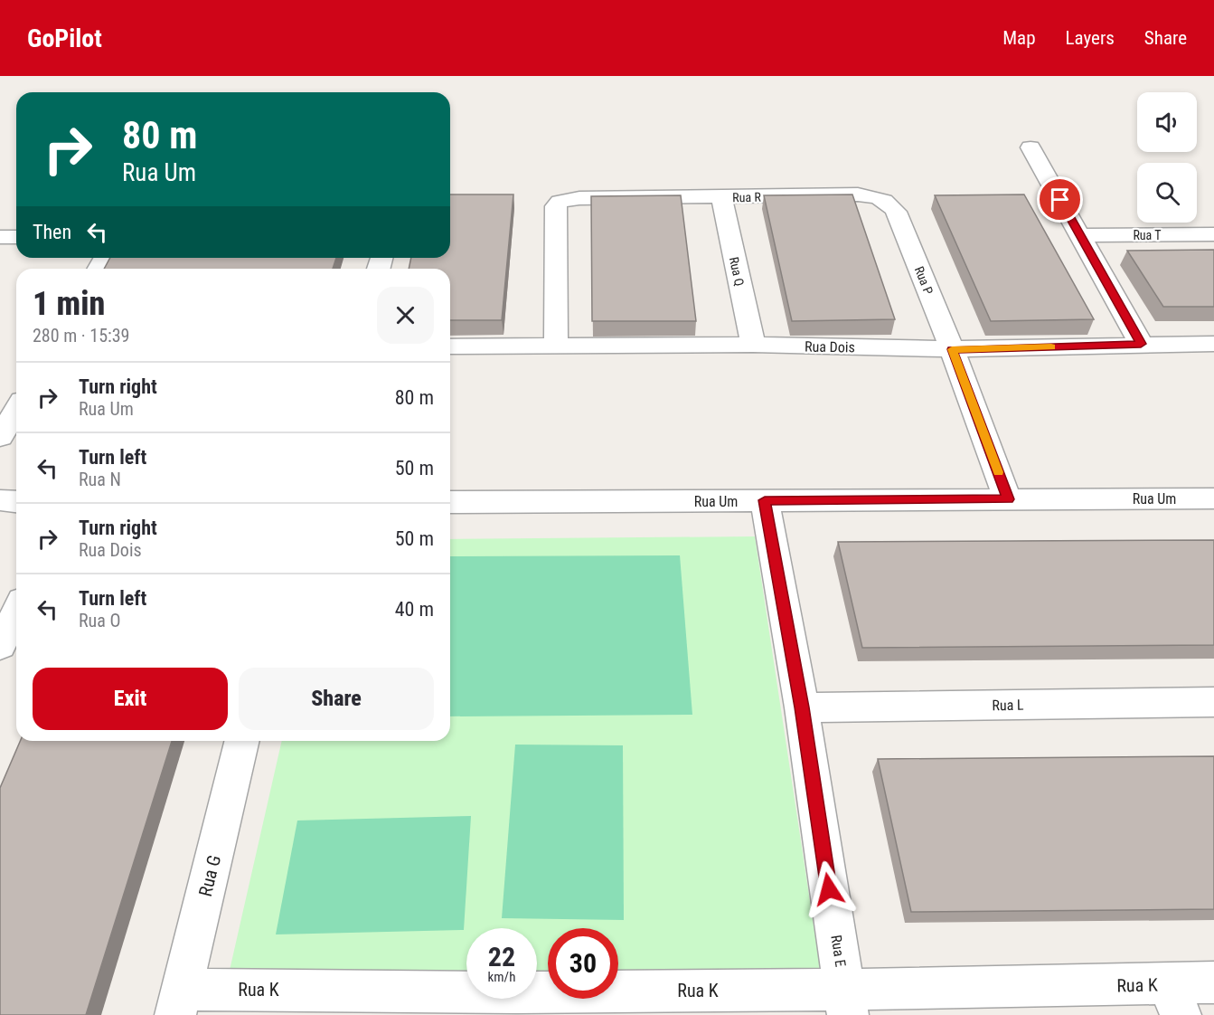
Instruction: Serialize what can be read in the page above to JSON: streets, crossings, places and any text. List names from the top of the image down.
{
  "streets": {
    "street": [
      "Rua R",
      "Rua T",
      "Rua Q",
      "Rua P",
      "Rua Dois",
      "Rua Um",
      "Rua L",
      "Rua G",
      "Rua E",
      "Rua K"
    ]
  },
  "crossings": [
    ["Rua R", "Rua Q"],
    ["Rua R", "Rua P"],
    ["Rua R", "Rua Dois"],
    ["Rua Q", "Rua Dois"],
    ["Rua P", "Rua Dois"],
    ["Rua P", "Rua Um"],
    ["Rua Um", "Rua E"],
    ["Rua L", "Rua E"],
    ["Rua G", "Rua K"],
    ["Rua E", "Rua K"]
  ],
  "page": {
    "header": "GoPilot",
    "nav": ["Map", "Layers", "Share"],
    "turn": ["80 m", "Rua Um"],
    "then": "Then",
    "heading": ["1 min", "280 m · 15:39"],
    "list": [
      {
        "name": "Turn right",
        "note": "Rua Um",
        "value": "80 m"
      },
      {
        "name": "Turn left",
        "note": "Rua N",
        "value": "50 m"
      },
      {
        "name": "Turn right",
        "note": "Rua Dois",
        "value": "50 m"
      },
      {
        "name": "Turn left",
        "note": "Rua O",
        "value": "40 m"
      }
    ],
    "buttons": ["Exit", "Share"],
    "speed": "22 km/h",
    "limit": "30"
  }
}
